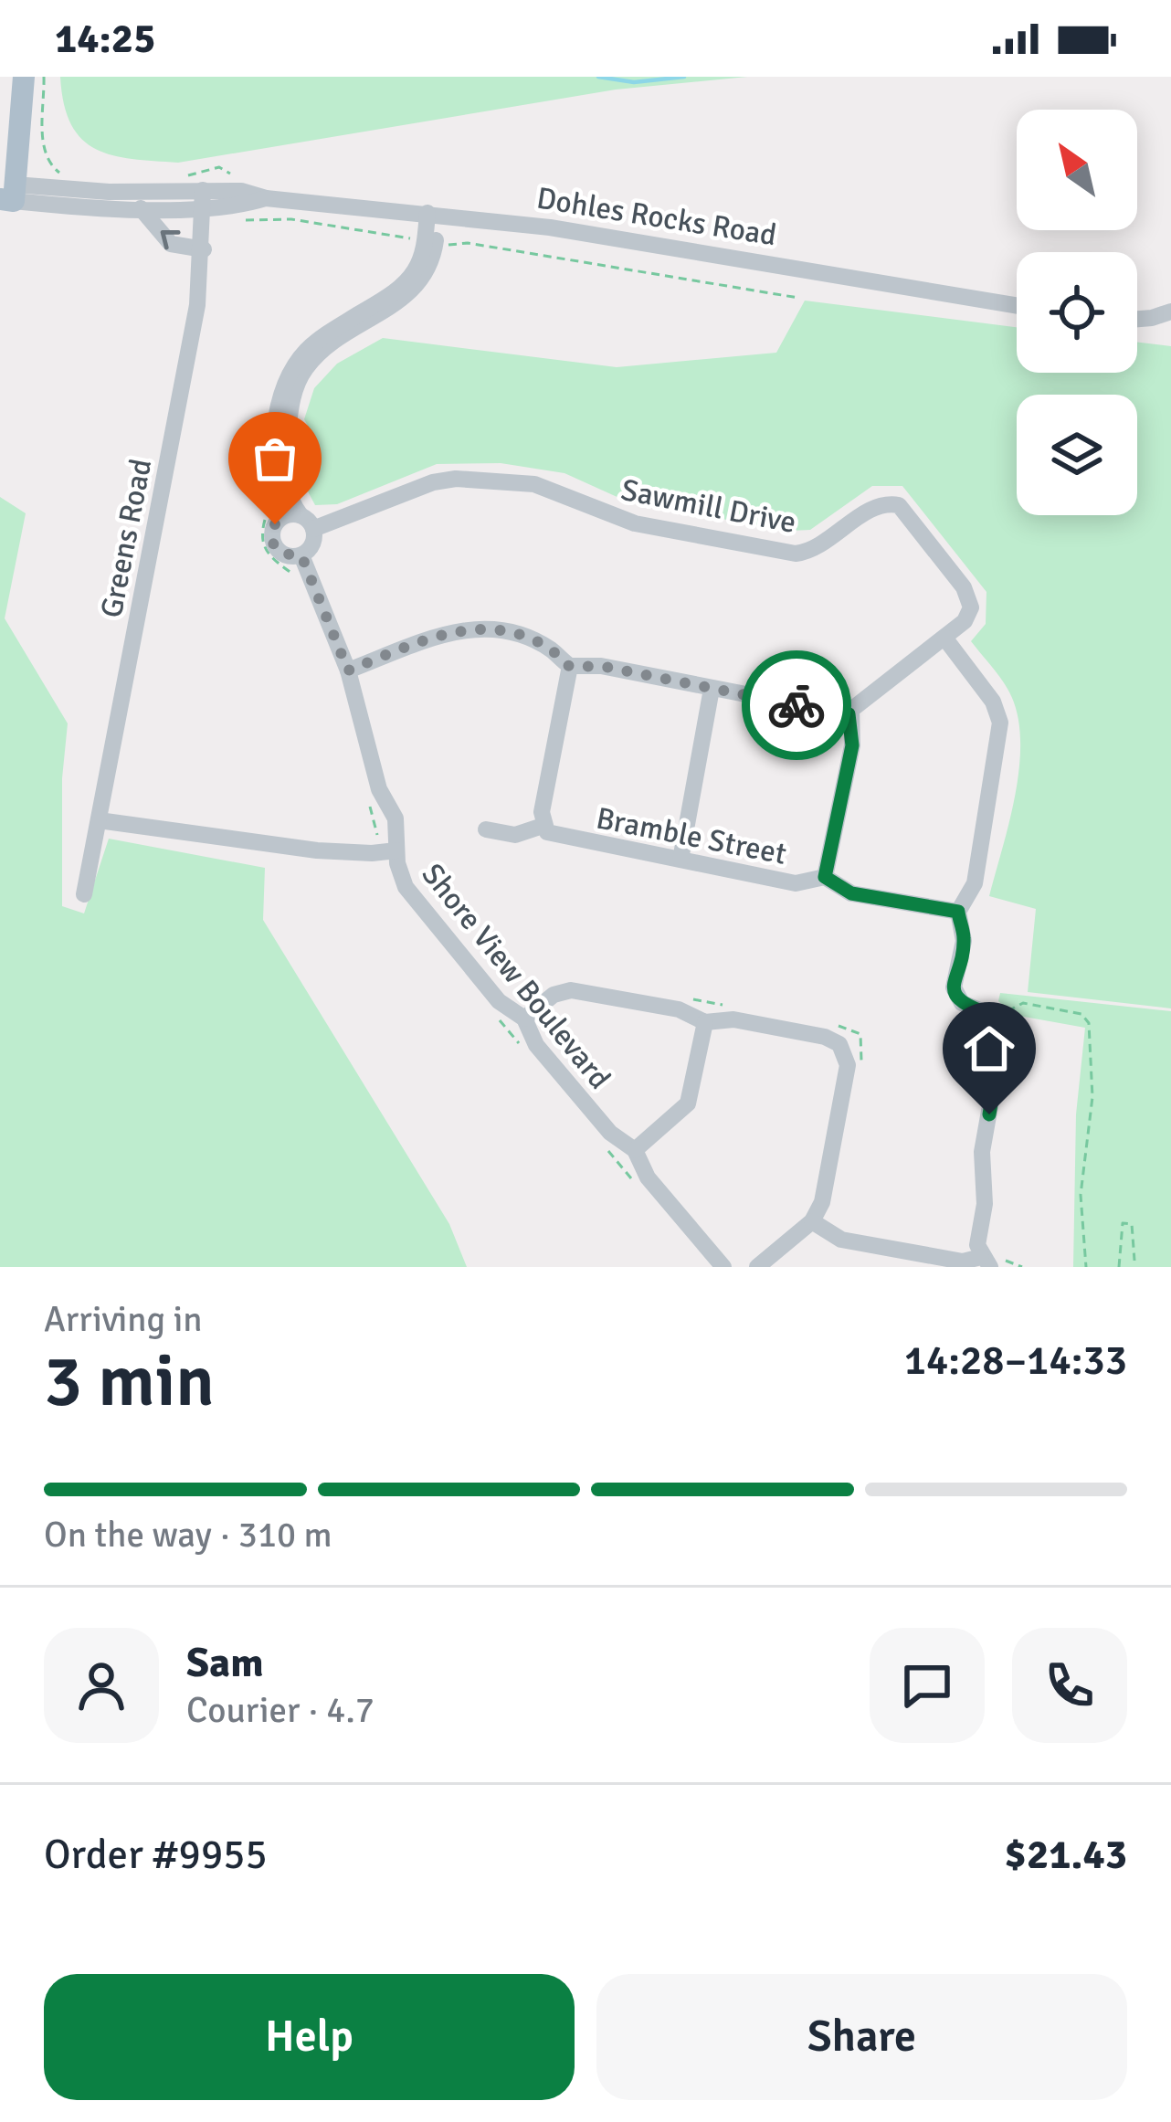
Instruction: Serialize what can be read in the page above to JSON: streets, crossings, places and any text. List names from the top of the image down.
{
  "streets": {
    "street": [
      "Dohles Rocks Road",
      "Sawmill Drive",
      "Greens Road",
      "Bramble Street",
      "Shore View Boulevard"
    ]
  },
  "crossings": [
    ["Dohles Rocks Road", "Greens Road"]
  ],
  "north": "top left",
  "page": {
    "status": "14:25",
    "heading": ["3 min", "Arriving in", "14:28–14:33"],
    "panel": [
      "Sam",
      "Courier · 4.7",
      "Order #9955",
      "$21.43"
    ],
    "bar": "On the way · 310 m",
    "buttons": ["Help", "Share"]
  }
}
